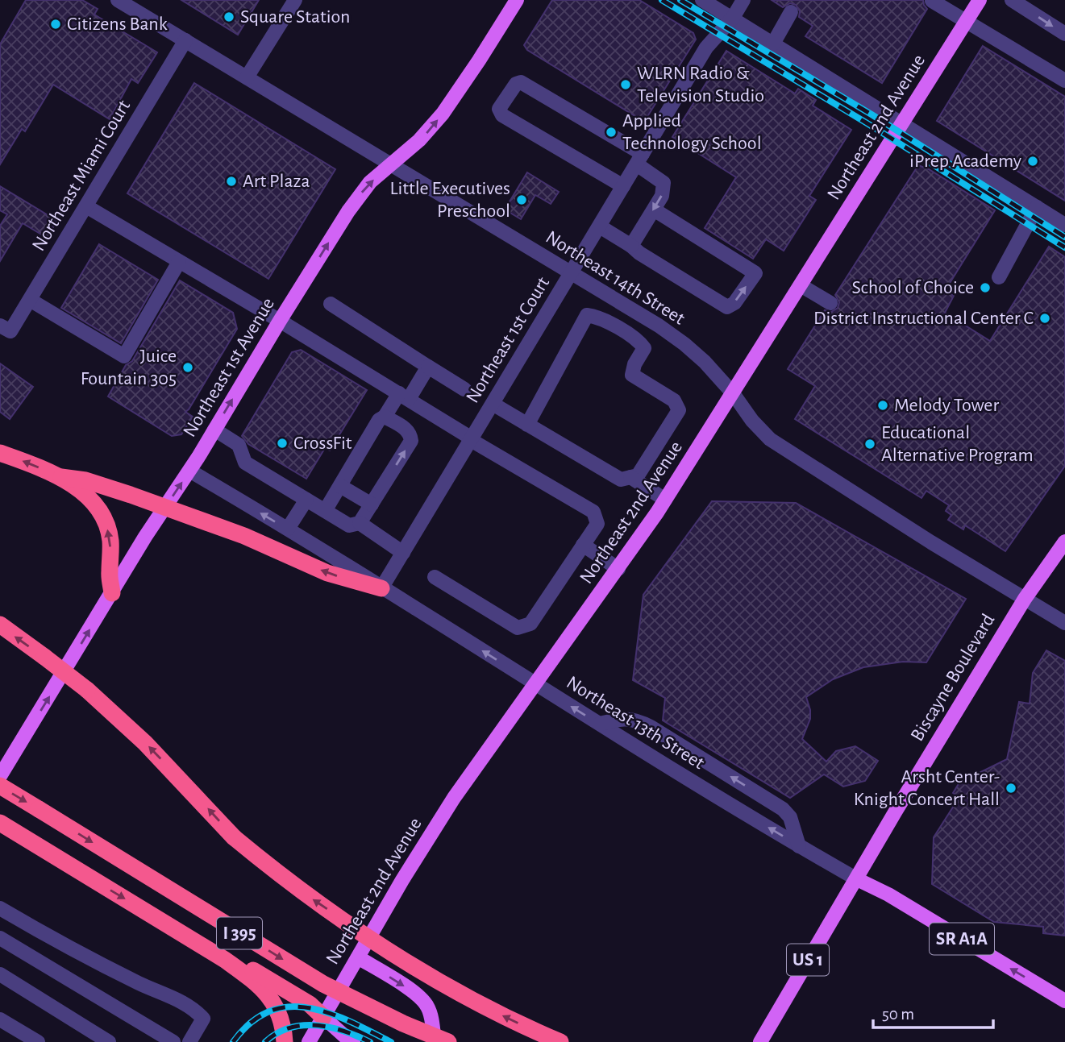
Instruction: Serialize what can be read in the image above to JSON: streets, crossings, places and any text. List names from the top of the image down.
{
  "streets": {
    "highway": ["I 395"],
    "main road": [
      "Northeast 2nd Avenue",
      "Northeast 1st Avenue",
      "Biscayne Boulevard",
      "Northeast 13th Street",
      "SR A1A",
      "US 1"
    ],
    "street": ["Northeast Miami Court", "Northeast 14th Street", "Northeast 1st Court"]
  },
  "crossings": [
    ["Northeast 2nd Avenue", "Northeast 14th Street"],
    ["Northeast 2nd Avenue", "Northeast 13th Street"],
    ["Northeast Miami Court", "Northeast 14th Street"],
    ["Northeast 14th Street", "Northeast 1st Court"],
    ["Northeast 14th Street", "Northeast 1st Avenue"],
    ["Northeast 14th Street", "Biscayne Boulevard"],
    ["Northeast 1st Court", "Northeast 13th Street"],
    ["Northeast 1st Avenue", "Northeast 13th Street"],
    ["Biscayne Boulevard", "Northeast 13th Street"]
  ],
  "one_way": ["Northeast 1st Avenue"],
  "places": [
    "Square Station",
    "Citizens Bank",
    "WLRN Radio & Television Studio",
    "Applied Technology School",
    "iPrep Academy",
    "Art Plaza",
    "Little Executives Preschool",
    "School of Choice",
    "District Instructional Center C",
    "Juice Fountain 305",
    "Melody Tower",
    "CrossFit",
    "Educational Alternative Program",
    "Arsht Center- Knight Concert Hall"
  ],
  "scale_bar": "50 m"
}
